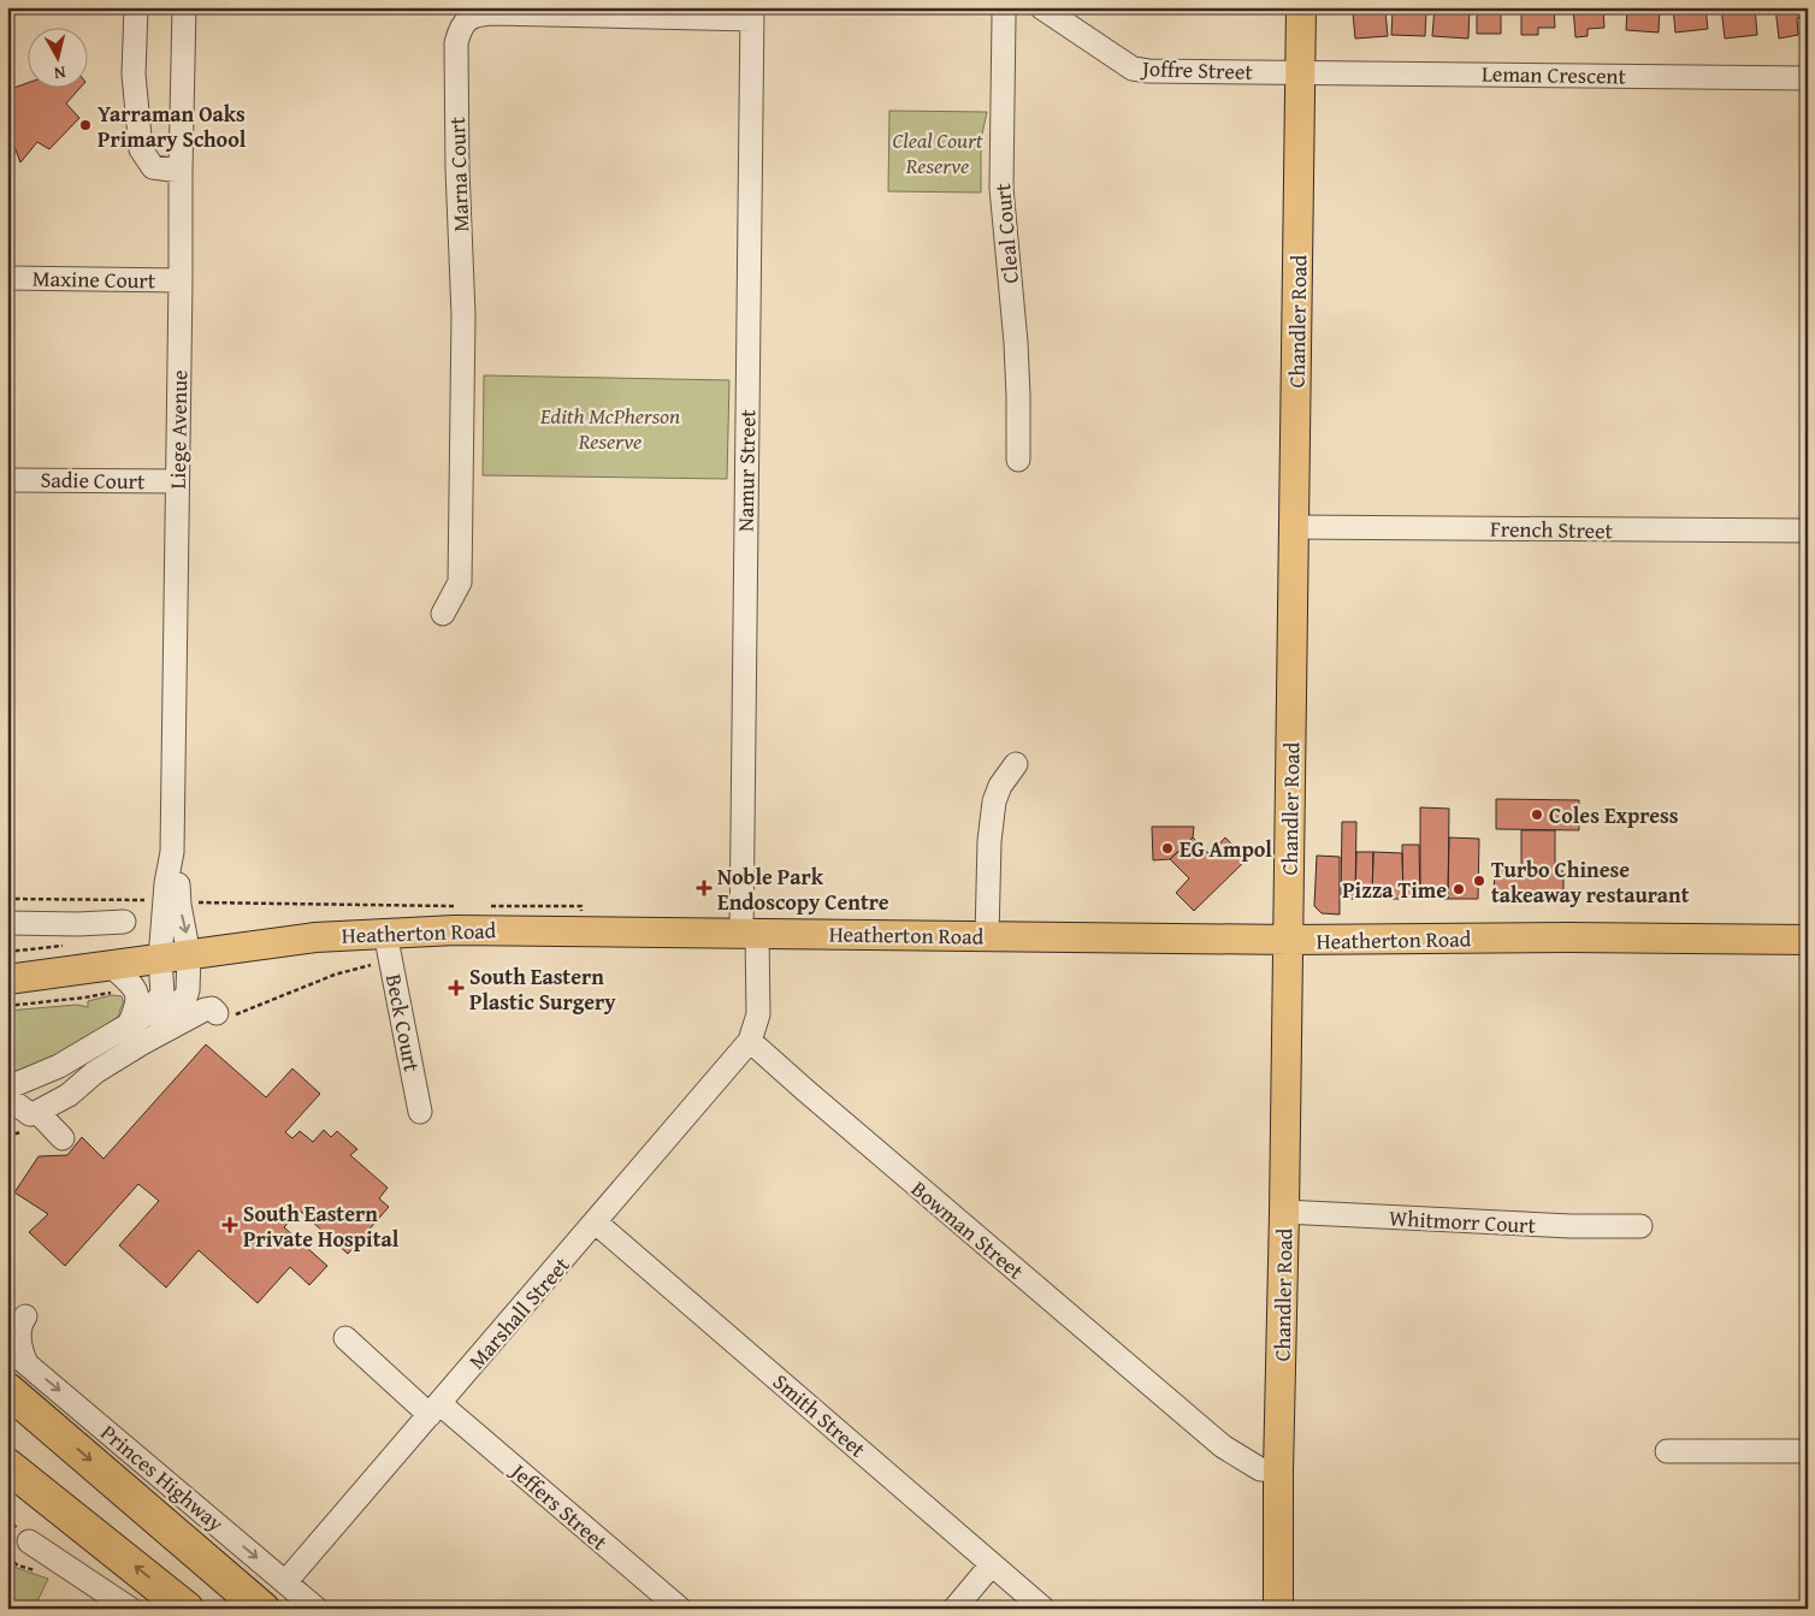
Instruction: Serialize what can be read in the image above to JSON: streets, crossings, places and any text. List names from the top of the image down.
{
  "streets": {
    "highway": ["Princes Highway"],
    "main road": ["Chandler Road", "Heatherton Road"],
    "street": [
      "Joffre Street",
      "Leman Crescent",
      "Marna Court",
      "Cleal Court",
      "Maxine Court",
      "Liege Avenue",
      "Namur Street",
      "Sadie Court",
      "French Street",
      "Beck Court",
      "Whitmorr Court",
      "Bowman Street",
      "Marshall Street",
      "Smith Street",
      "Jeffers Street"
    ]
  },
  "crossings": [
    ["Joffre Street", "Leman Crescent"],
    ["Joffre Street", "Chandler Road"],
    ["Leman Crescent", "Chandler Road"],
    ["Marna Court", "Namur Street"],
    ["Maxine Court", "Liege Avenue"],
    ["Chandler Road", "French Street"],
    ["Chandler Road", "Heatherton Road"],
    ["Chandler Road", "Whitmorr Court"],
    ["Chandler Road", "Bowman Street"],
    ["Liege Avenue", "Sadie Court"],
    ["Liege Avenue", "Heatherton Road"],
    ["Namur Street", "Heatherton Road"],
    ["Heatherton Road", "Beck Court"],
    ["Bowman Street", "Marshall Street"],
    ["Marshall Street", "Smith Street"],
    ["Marshall Street", "Princes Highway"],
    ["Marshall Street", "Jeffers Street"]
  ],
  "one_way": ["Princes Highway"],
  "parks": ["Cleal Court Reserve", "Edith McPherson Reserve"],
  "places": {
    "other": [
      "Yarraman Oaks Primary School",
      "Coles Express",
      "EG Ampol",
      "Turbo Chinese takeaway restaurant",
      "Pizza Time"
    ],
    "health": ["Noble Park Endoscopy Centre", "South Eastern Plastic Surgery", "South Eastern Private Hospital"]
  },
  "north": "bottom"
}
